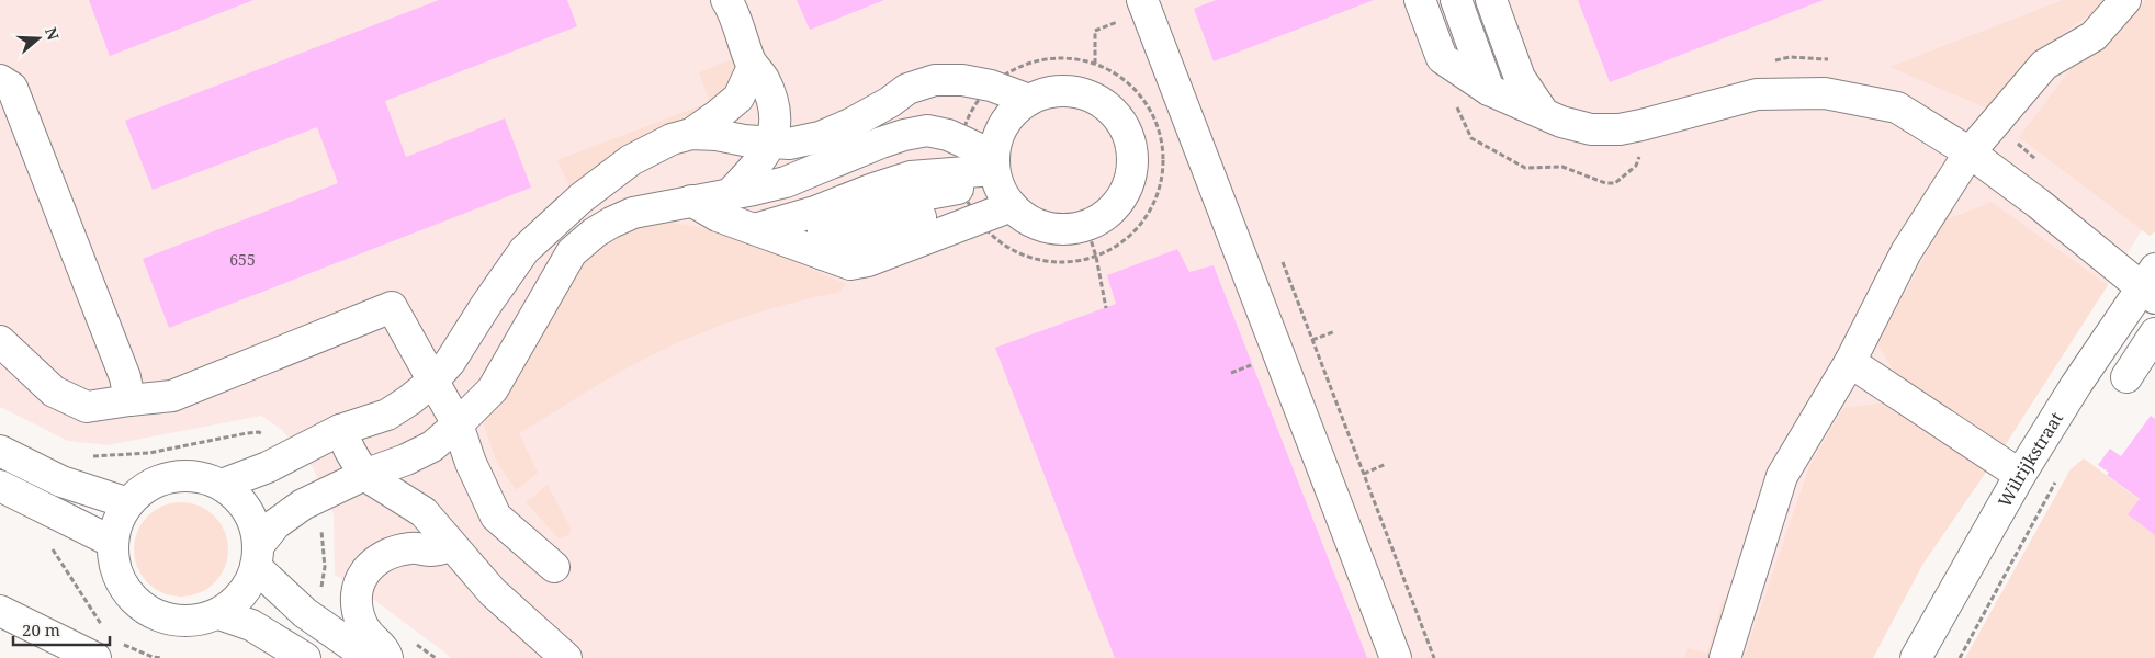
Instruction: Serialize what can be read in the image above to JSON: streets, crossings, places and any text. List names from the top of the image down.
{
  "streets": {
    "street": ["Wilrijkstraat"]
  },
  "house_numbers": ["655"],
  "scale_bar": "20 m",
  "north": "right"
}
